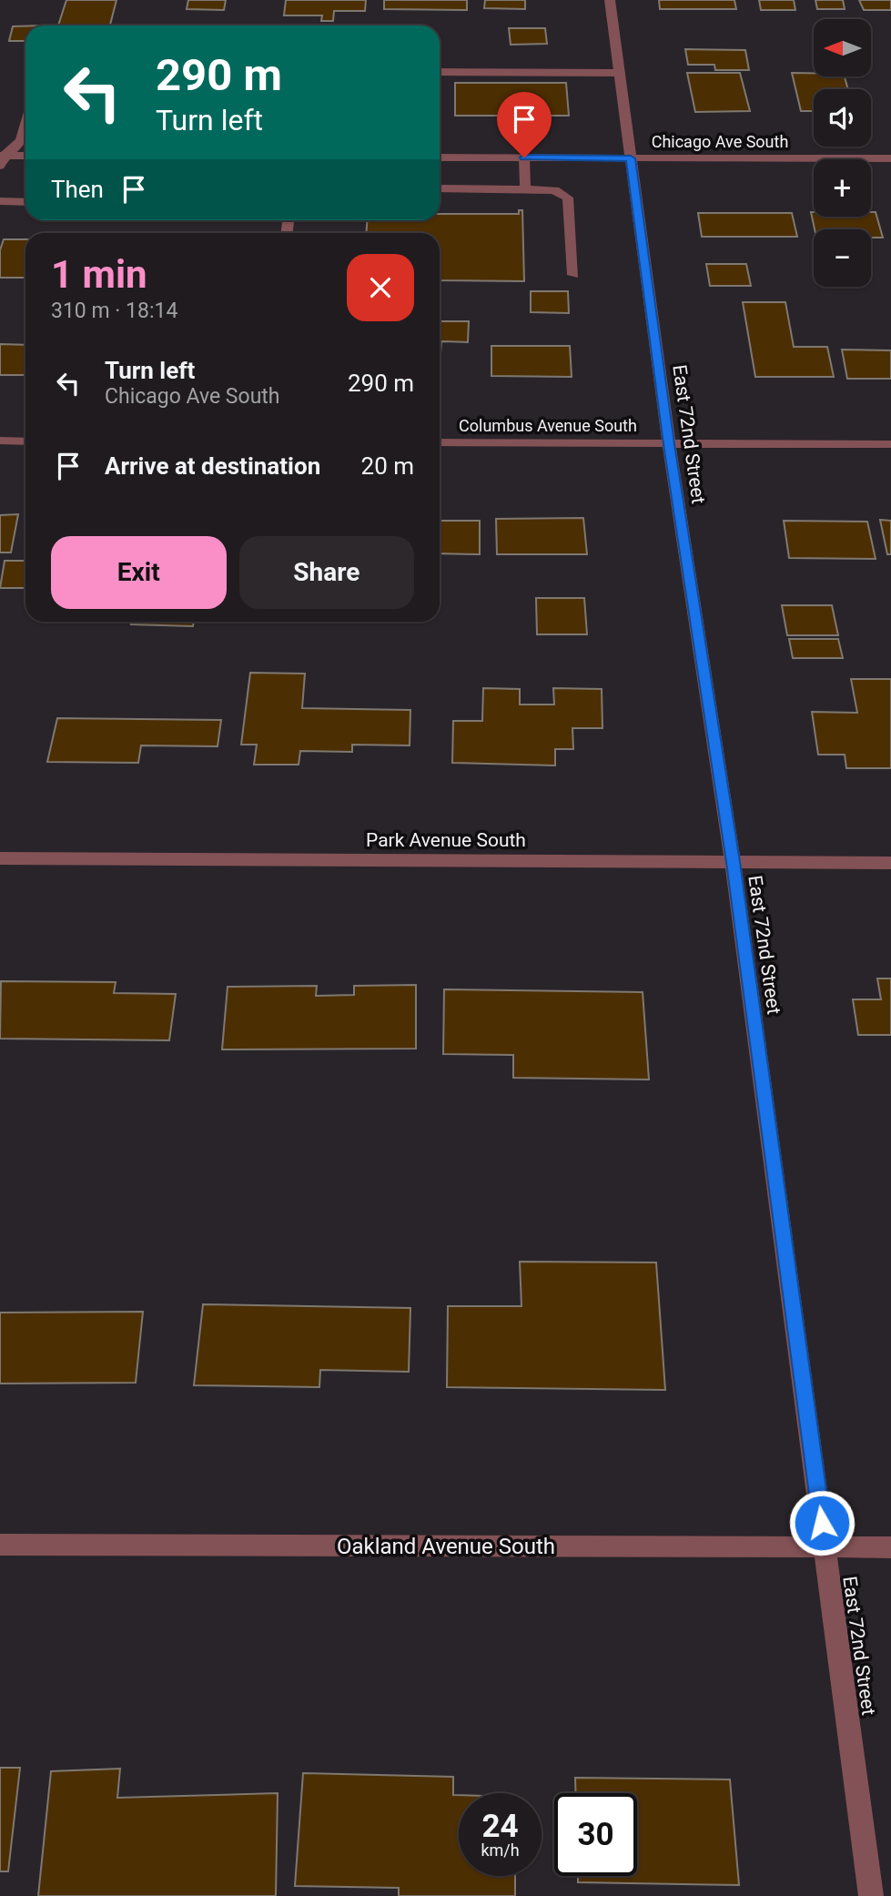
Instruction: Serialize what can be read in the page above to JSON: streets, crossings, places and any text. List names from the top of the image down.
{
  "streets": {
    "street": [
      "Chicago Ave South",
      "Columbus Avenue South",
      "East 72nd Street",
      "Park Avenue South",
      "Oakland Avenue South"
    ]
  },
  "crossings": [
    ["Chicago Ave South", "East 72nd Street"],
    ["Columbus Avenue South", "East 72nd Street"],
    ["East 72nd Street", "Park Avenue South"],
    ["East 72nd Street", "Oakland Avenue South"]
  ],
  "north": "left",
  "page": {
    "map_buttons": ["+", "−"],
    "turn": ["290 m", "Turn left"],
    "then": "Then",
    "heading": ["1 min", "310 m · 18:14"],
    "list": [
      {
        "name": "Turn left",
        "note": "Chicago Ave South",
        "value": "290 m"
      },
      {
        "name": "Arrive at destination",
        "value": "20 m"
      }
    ],
    "buttons": ["Exit", "Share"],
    "speed": "24 km/h",
    "limit": "30"
  }
}
